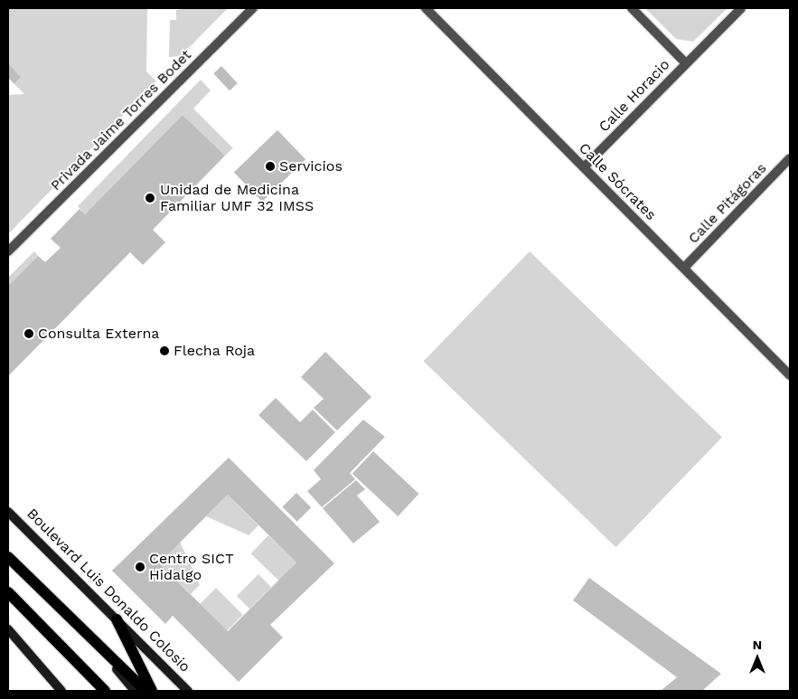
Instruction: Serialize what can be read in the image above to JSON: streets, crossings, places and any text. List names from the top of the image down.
{
  "streets": {
    "main road": ["Boulevard Luis Donaldo Colosio"],
    "street": [
      "Calle Horacio",
      "Privada Jaime Torres Bodet",
      "Calle Sócrates",
      "Calle Pitágoras"
    ]
  },
  "crossings": [
    ["Calle Horacio", "Calle Sócrates"],
    ["Calle Sócrates", "Calle Pitágoras"]
  ],
  "places": [
    "Servicios",
    "Unidad de Medicina Familiar UMF 32 IMSS",
    "Consulta Externa",
    "Flecha Roja",
    "Centro SICT Hidalgo"
  ],
  "north": "top"
}
